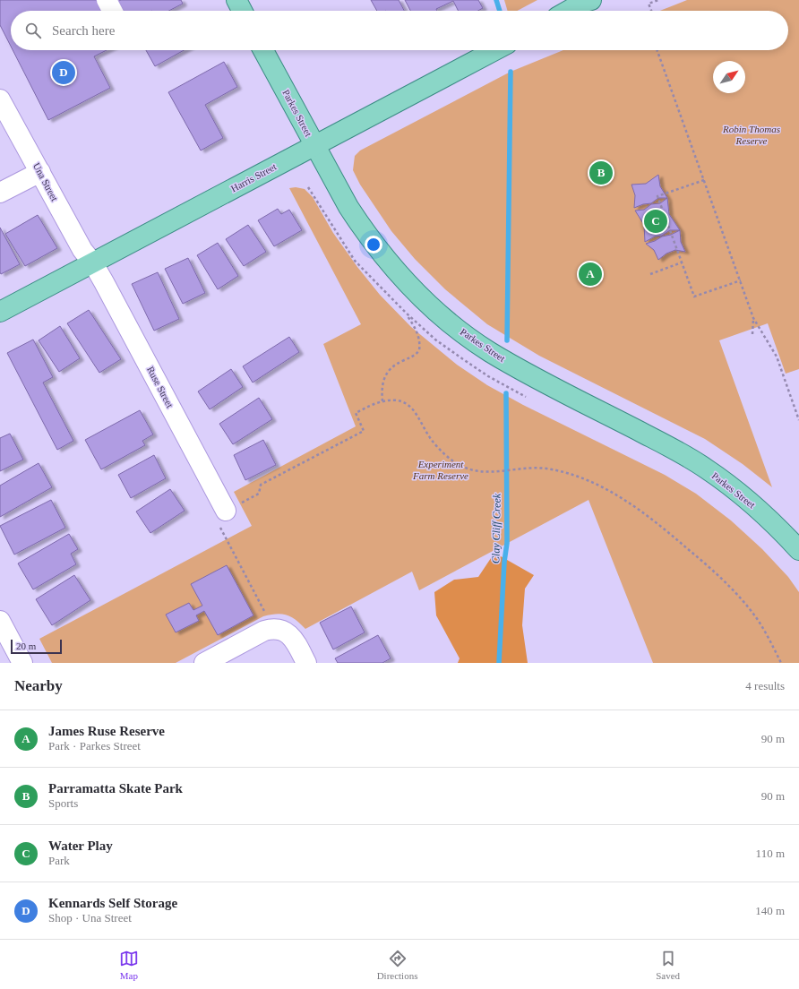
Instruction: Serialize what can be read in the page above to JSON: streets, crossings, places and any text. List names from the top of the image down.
{
  "streets": {
    "main road": ["Parkes Street", "Harris Street"],
    "street": ["Una Street", "Ruse Street"]
  },
  "crossings": [
    ["Parkes Street", "Harris Street"],
    ["Harris Street", "Una Street"],
    ["Harris Street", "Ruse Street"],
    ["Una Street", "Ruse Street"]
  ],
  "water": ["Clay Cliff Creek"],
  "parks": ["Robin Thomas Reserve", "Experiment Farm Reserve"],
  "scale_bar": "20 m",
  "north": "top right",
  "page": {
    "search": "Search here",
    "pins": [
      "D",
      "B",
      "C",
      "A"
    ],
    "scale": "20 m",
    "heading": ["Nearby", "4 results"],
    "list": [
      {
        "mark": "A",
        "name": "James Ruse Reserve",
        "note": "Park · Parkes Street",
        "value": "90 m"
      },
      {
        "mark": "B",
        "name": "Parramatta Skate Park",
        "note": "Sports",
        "value": "90 m"
      },
      {
        "mark": "C",
        "name": "Water Play",
        "note": "Park",
        "value": "110 m"
      },
      {
        "mark": "D",
        "name": "Kennards Self Storage",
        "note": "Shop · Una Street",
        "value": "140 m"
      }
    ],
    "nav": ["Map", "Directions", "Saved"]
  }
}
